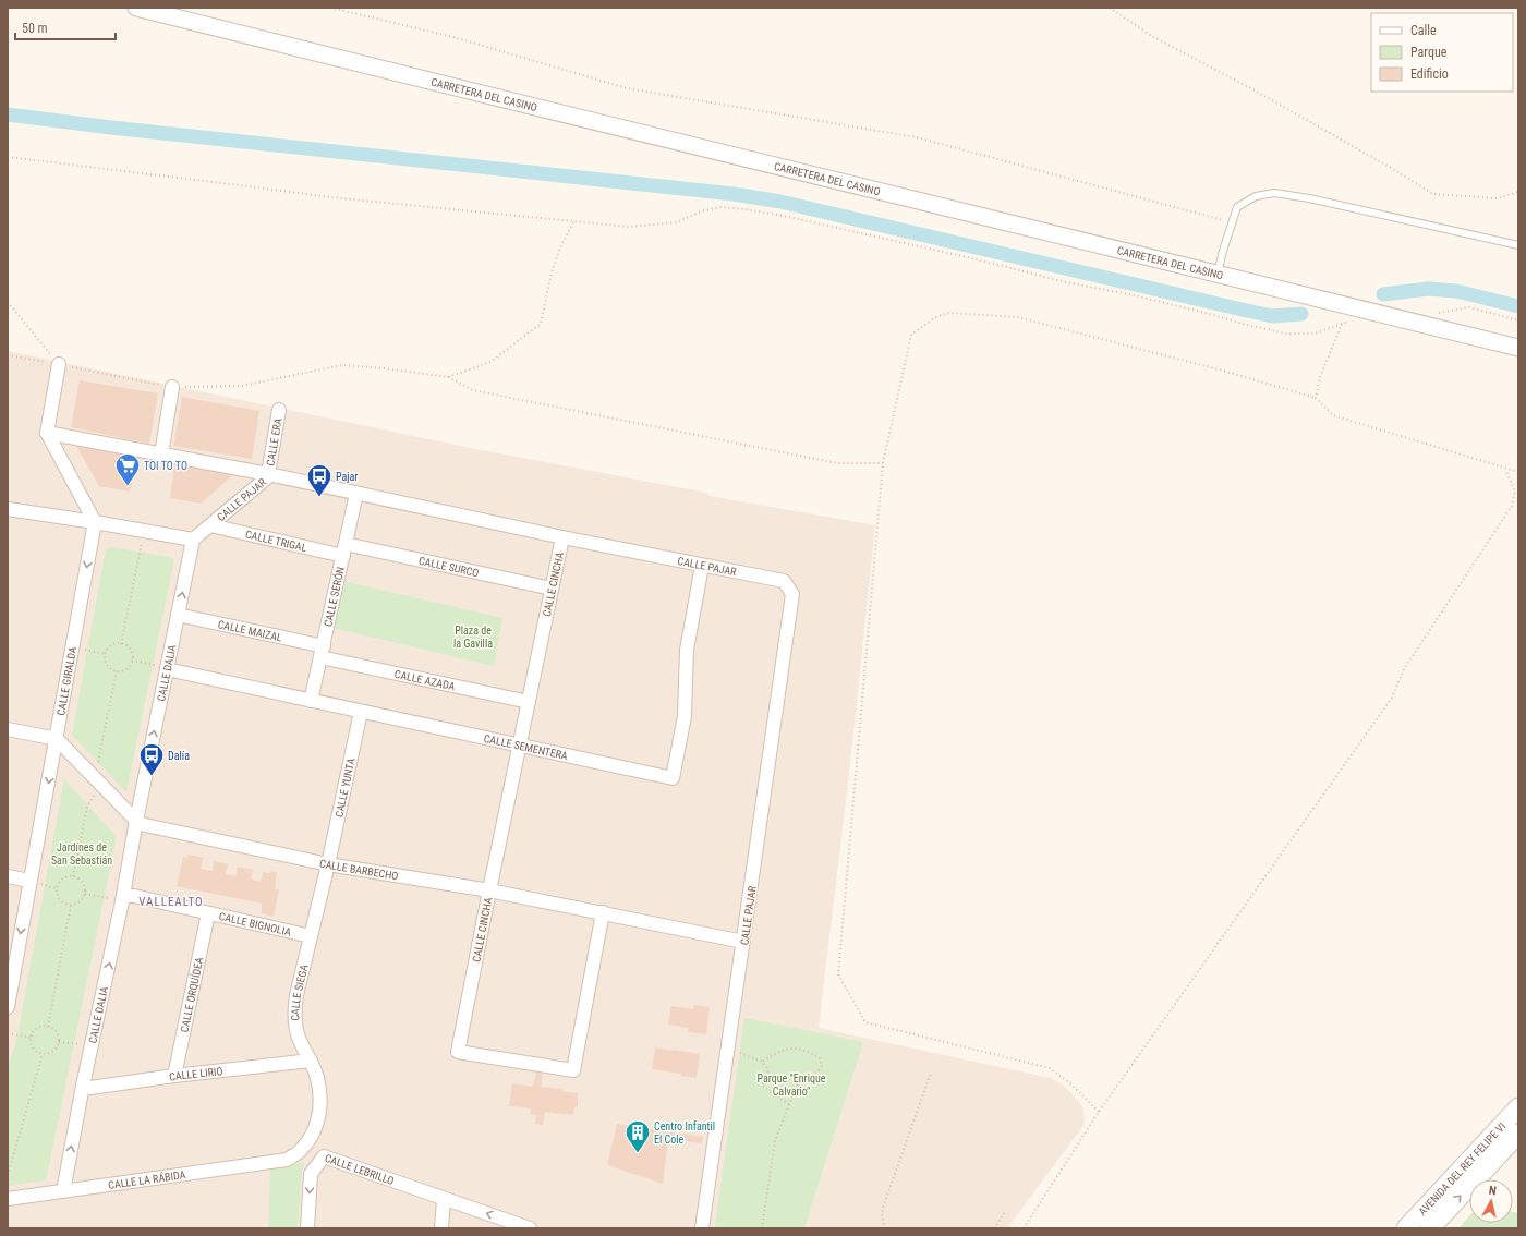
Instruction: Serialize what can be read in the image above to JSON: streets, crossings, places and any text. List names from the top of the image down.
{
  "streets": {
    "main road": ["AVENIDA DEL REY FELIPE VI"],
    "street": [
      "CARRETERA DEL CASINO",
      "CALLE ERA",
      "CALLE PAJAR",
      "CALLE TRIGAL",
      "CALLE SURCO",
      "CALLE CINCHA",
      "CALLE SERÓN",
      "CALLE MAIZAL",
      "CALLE DALIA",
      "CALLE AZADA",
      "CALLE GIRALDA",
      "CALLE SEMENTERA",
      "CALLE YUNTA",
      "CALLE BARBECHO",
      "CALLE BIGNOLIA",
      "CALLE SIEGA",
      "CALLE ORQUÍDEA",
      "CALLE LIRIO",
      "CALLE LEBRILLO",
      "CALLE LA RÁBIDA"
    ]
  },
  "crossings": [
    ["CALLE ERA", "CALLE PAJAR"],
    ["CALLE PAJAR", "CALLE TRIGAL"],
    ["CALLE PAJAR", "CALLE CINCHA"],
    ["CALLE PAJAR", "CALLE SERÓN"],
    ["CALLE PAJAR", "CALLE DALIA"],
    ["CALLE PAJAR", "CALLE SEMENTERA"],
    ["CALLE PAJAR", "CALLE BARBECHO"],
    ["CALLE TRIGAL", "CALLE SURCO"],
    ["CALLE TRIGAL", "CALLE SERÓN"],
    ["CALLE SURCO", "CALLE CINCHA"],
    ["CALLE SURCO", "CALLE SERÓN"],
    ["CALLE CINCHA", "CALLE AZADA"],
    ["CALLE CINCHA", "CALLE SEMENTERA"],
    ["CALLE CINCHA", "CALLE BARBECHO"],
    ["CALLE SERÓN", "CALLE MAIZAL"],
    ["CALLE SERÓN", "CALLE AZADA"],
    ["CALLE SERÓN", "CALLE SEMENTERA"],
    ["CALLE MAIZAL", "CALLE DALIA"],
    ["CALLE MAIZAL", "CALLE AZADA"],
    ["CALLE DALIA", "CALLE SEMENTERA"],
    ["CALLE DALIA", "CALLE BARBECHO"],
    ["CALLE DALIA", "CALLE BIGNOLIA"],
    ["CALLE DALIA", "CALLE LIRIO"],
    ["CALLE DALIA", "CALLE LA RÁBIDA"],
    ["CALLE GIRALDA", "CALLE BARBECHO"],
    ["CALLE SEMENTERA", "CALLE YUNTA"],
    ["CALLE YUNTA", "CALLE BARBECHO"],
    ["CALLE YUNTA", "CALLE SIEGA"],
    ["CALLE BARBECHO", "CALLE SIEGA"],
    ["CALLE BIGNOLIA", "CALLE SIEGA"],
    ["CALLE BIGNOLIA", "CALLE ORQUÍDEA"],
    ["CALLE SIEGA", "CALLE LIRIO"],
    ["CALLE SIEGA", "CALLE LA RÁBIDA"],
    ["CALLE ORQUÍDEA", "CALLE LIRIO"]
  ],
  "one_way": ["CALLE DALIA", "CALLE GIRALDA"],
  "districts": ["VALLEALTO"],
  "parks": ["Plaza de la Gavilla", "Jardínes de San Sebastián", "Parque \"Enrique Calvario\""],
  "places": {
    "supermarket": ["TOI TO TO"],
    "bus stop": ["Pajar", "Dalía"],
    "building": ["Centro Infantil El Cole"]
  },
  "legend": ["Calle", "Parque", "Edificio"],
  "scale_bar": "50 m",
  "north": "top"
}
